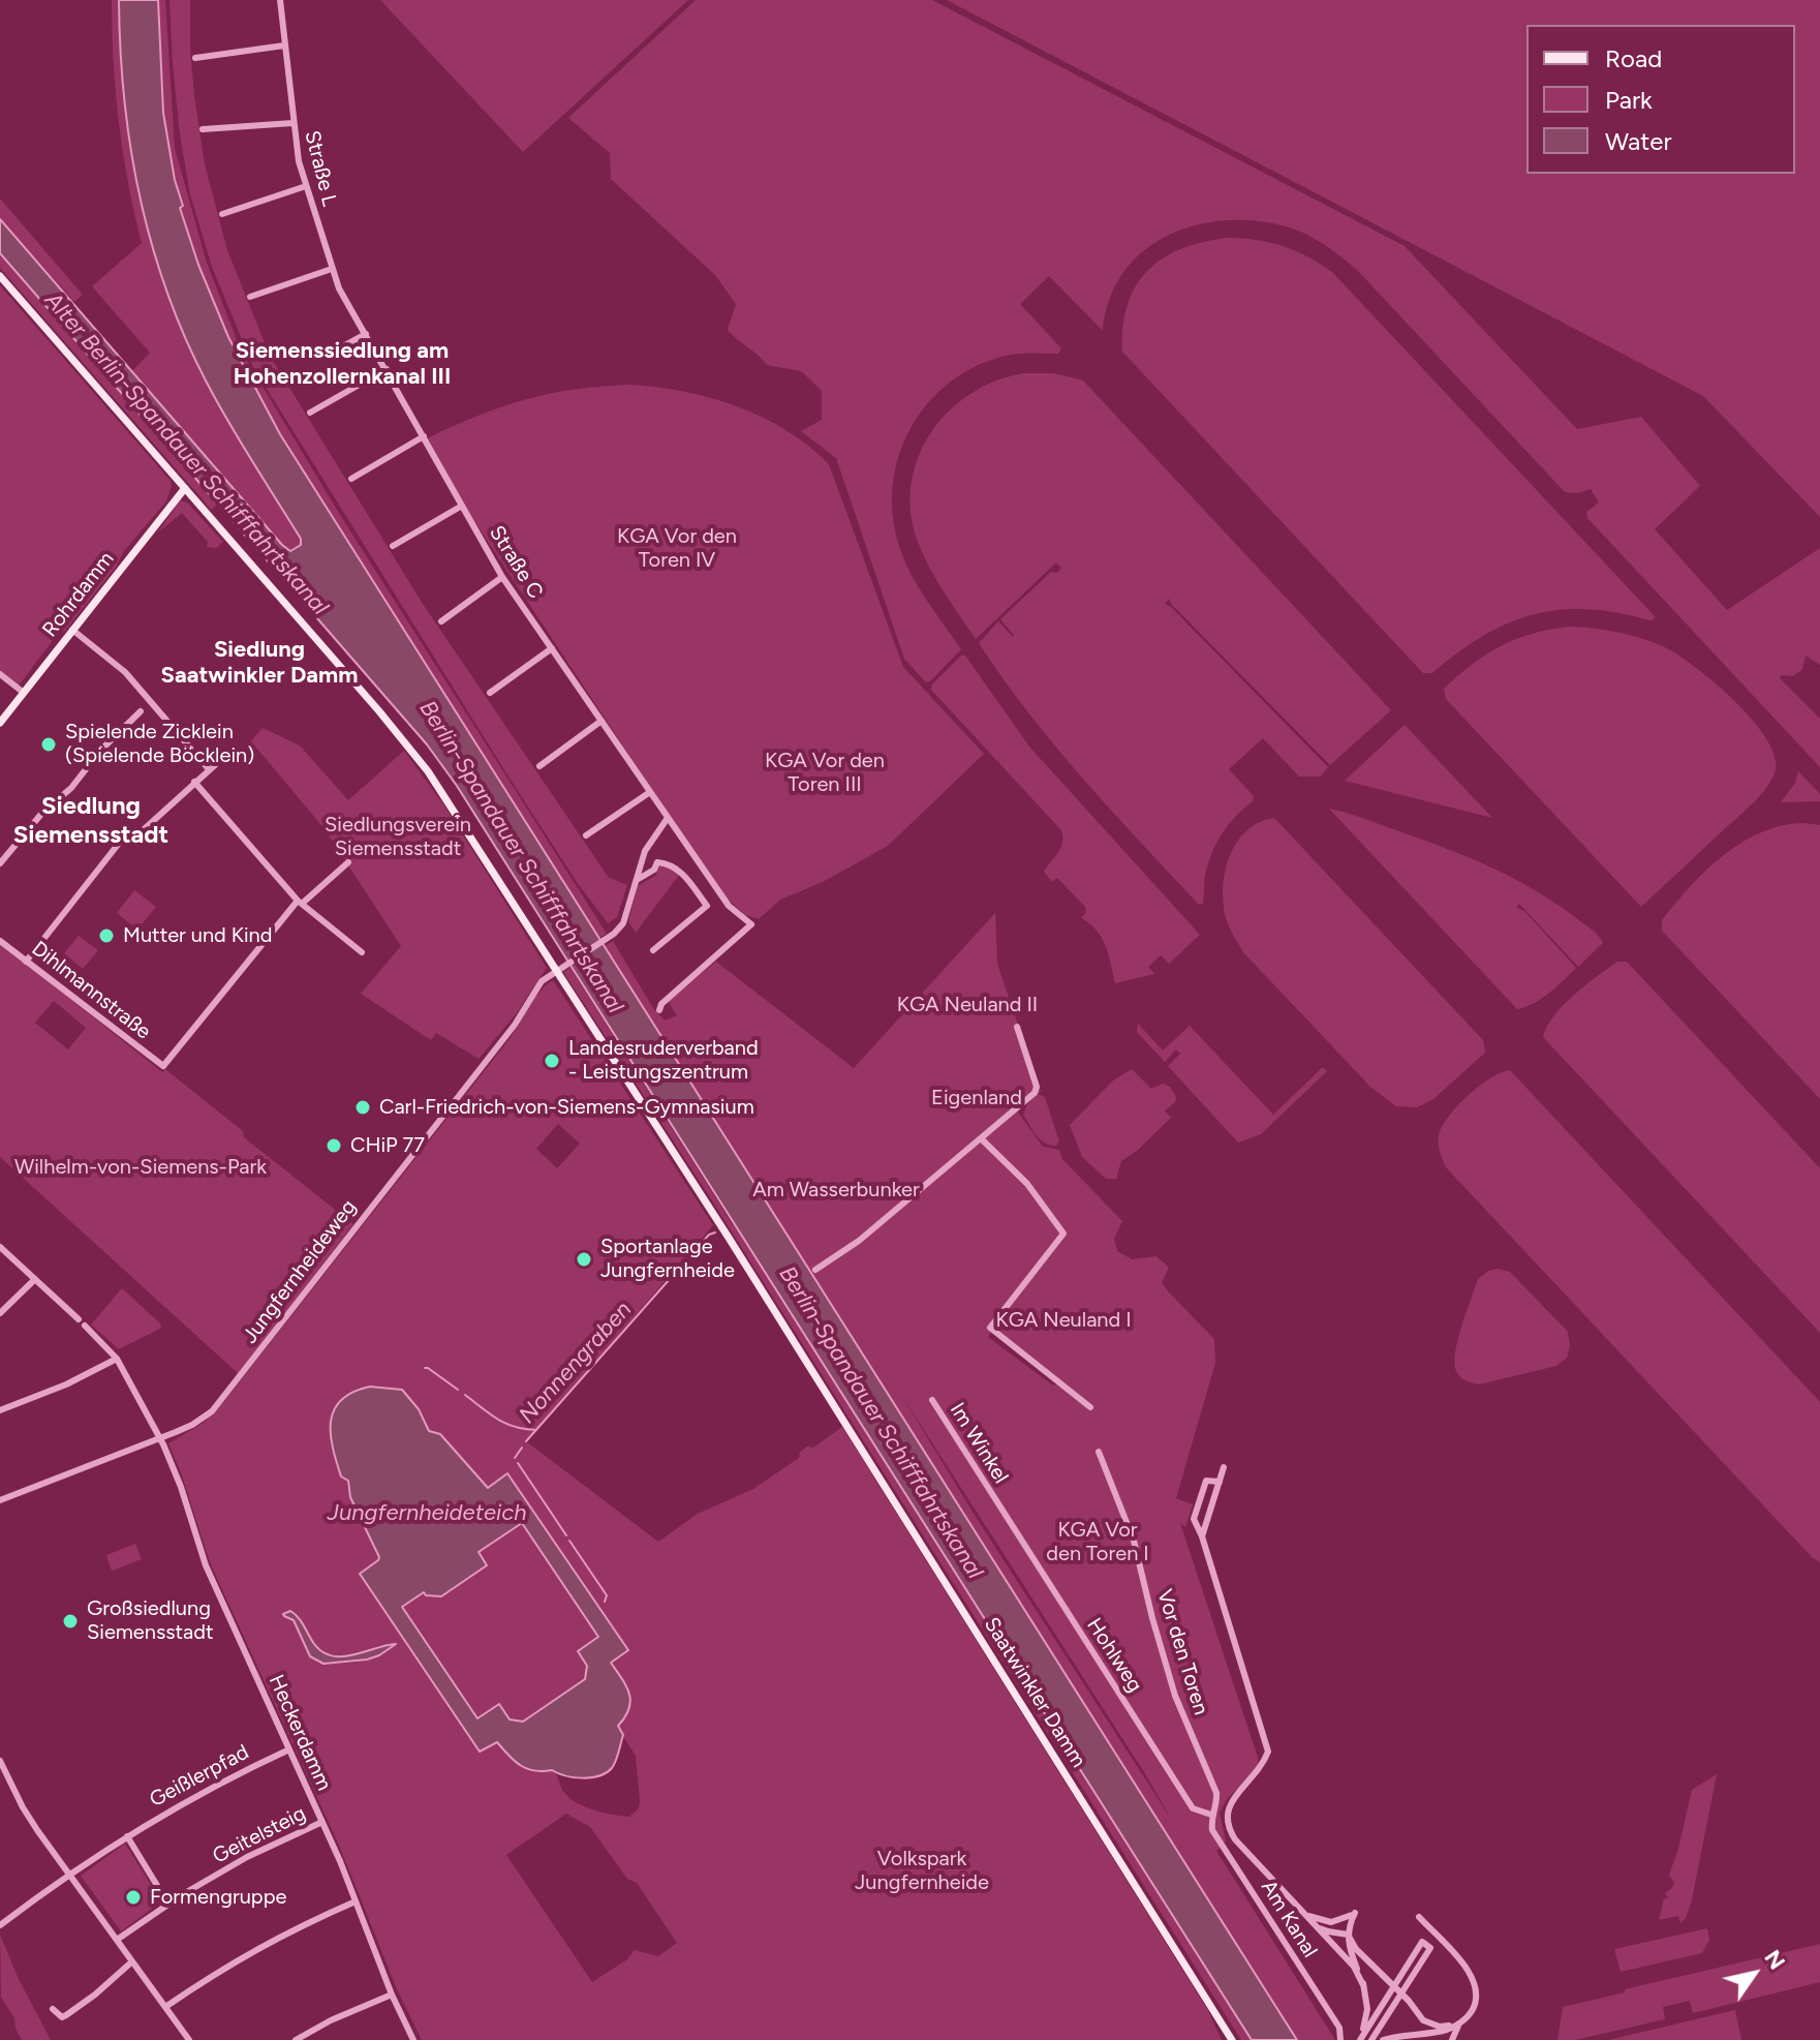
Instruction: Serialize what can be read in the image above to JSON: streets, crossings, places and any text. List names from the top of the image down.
{
  "streets": {
    "main road": ["Rohrdamm", "Saatwinkler Damm"],
    "street": [
      "Straße L",
      "Straße C",
      "Dihlmannstraße",
      "Jungfernheideweg",
      "Im Winkel",
      "Vor den Toren",
      "Hohlweg",
      "Heckerdamm",
      "Geißlerpfad",
      "Geitelsteig",
      "Am Kanal"
    ]
  },
  "crossings": [
    ["Straße L", "Straße C"],
    ["Rohrdamm", "Saatwinkler Damm"],
    ["Jungfernheideweg", "Saatwinkler Damm"],
    ["Jungfernheideweg", "Heckerdamm"],
    ["Im Winkel", "Hohlweg"],
    ["Vor den Toren", "Hohlweg"],
    ["Vor den Toren", "Am Kanal"],
    ["Hohlweg", "Am Kanal"],
    ["Heckerdamm", "Geißlerpfad"],
    ["Heckerdamm", "Geitelsteig"]
  ],
  "districts": ["Siemenssiedlung am Hohenzollernkanal III", "Siedlung Saatwinkler Damm", "Siedlung Siemensstadt"],
  "water": [
    "Alter Berlin-Spandauer Schifffahrtskanal",
    "Berlin-Spandauer Schifffahrtskanal",
    "Nonnengraben",
    "Jungfernheideteich"
  ],
  "parks": [
    "KGA Vor den Toren IV",
    "KGA Vor den Toren III",
    "Siedlungsverein Siemensstadt",
    "KGA Neuland II",
    "Eigenland",
    "Wilhelm-von-Siemens-Park",
    "Am Wasserbunker",
    "KGA Neuland I",
    "KGA Vor den Toren I",
    "Volkspark Jungfernheide"
  ],
  "places": [
    "Spielende Zicklein (Spielende Böcklein)",
    "Mutter und Kind",
    "Landesruderverband - Leistungszentrum",
    "Carl-Friedrich-von-Siemens-Gymnasium",
    "CHiP 77",
    "Sportanlage Jungfernheide",
    "Großsiedlung Siemensstadt",
    "Formengruppe"
  ],
  "legend": ["Road", "Park", "Water"],
  "north": "top right"
}
